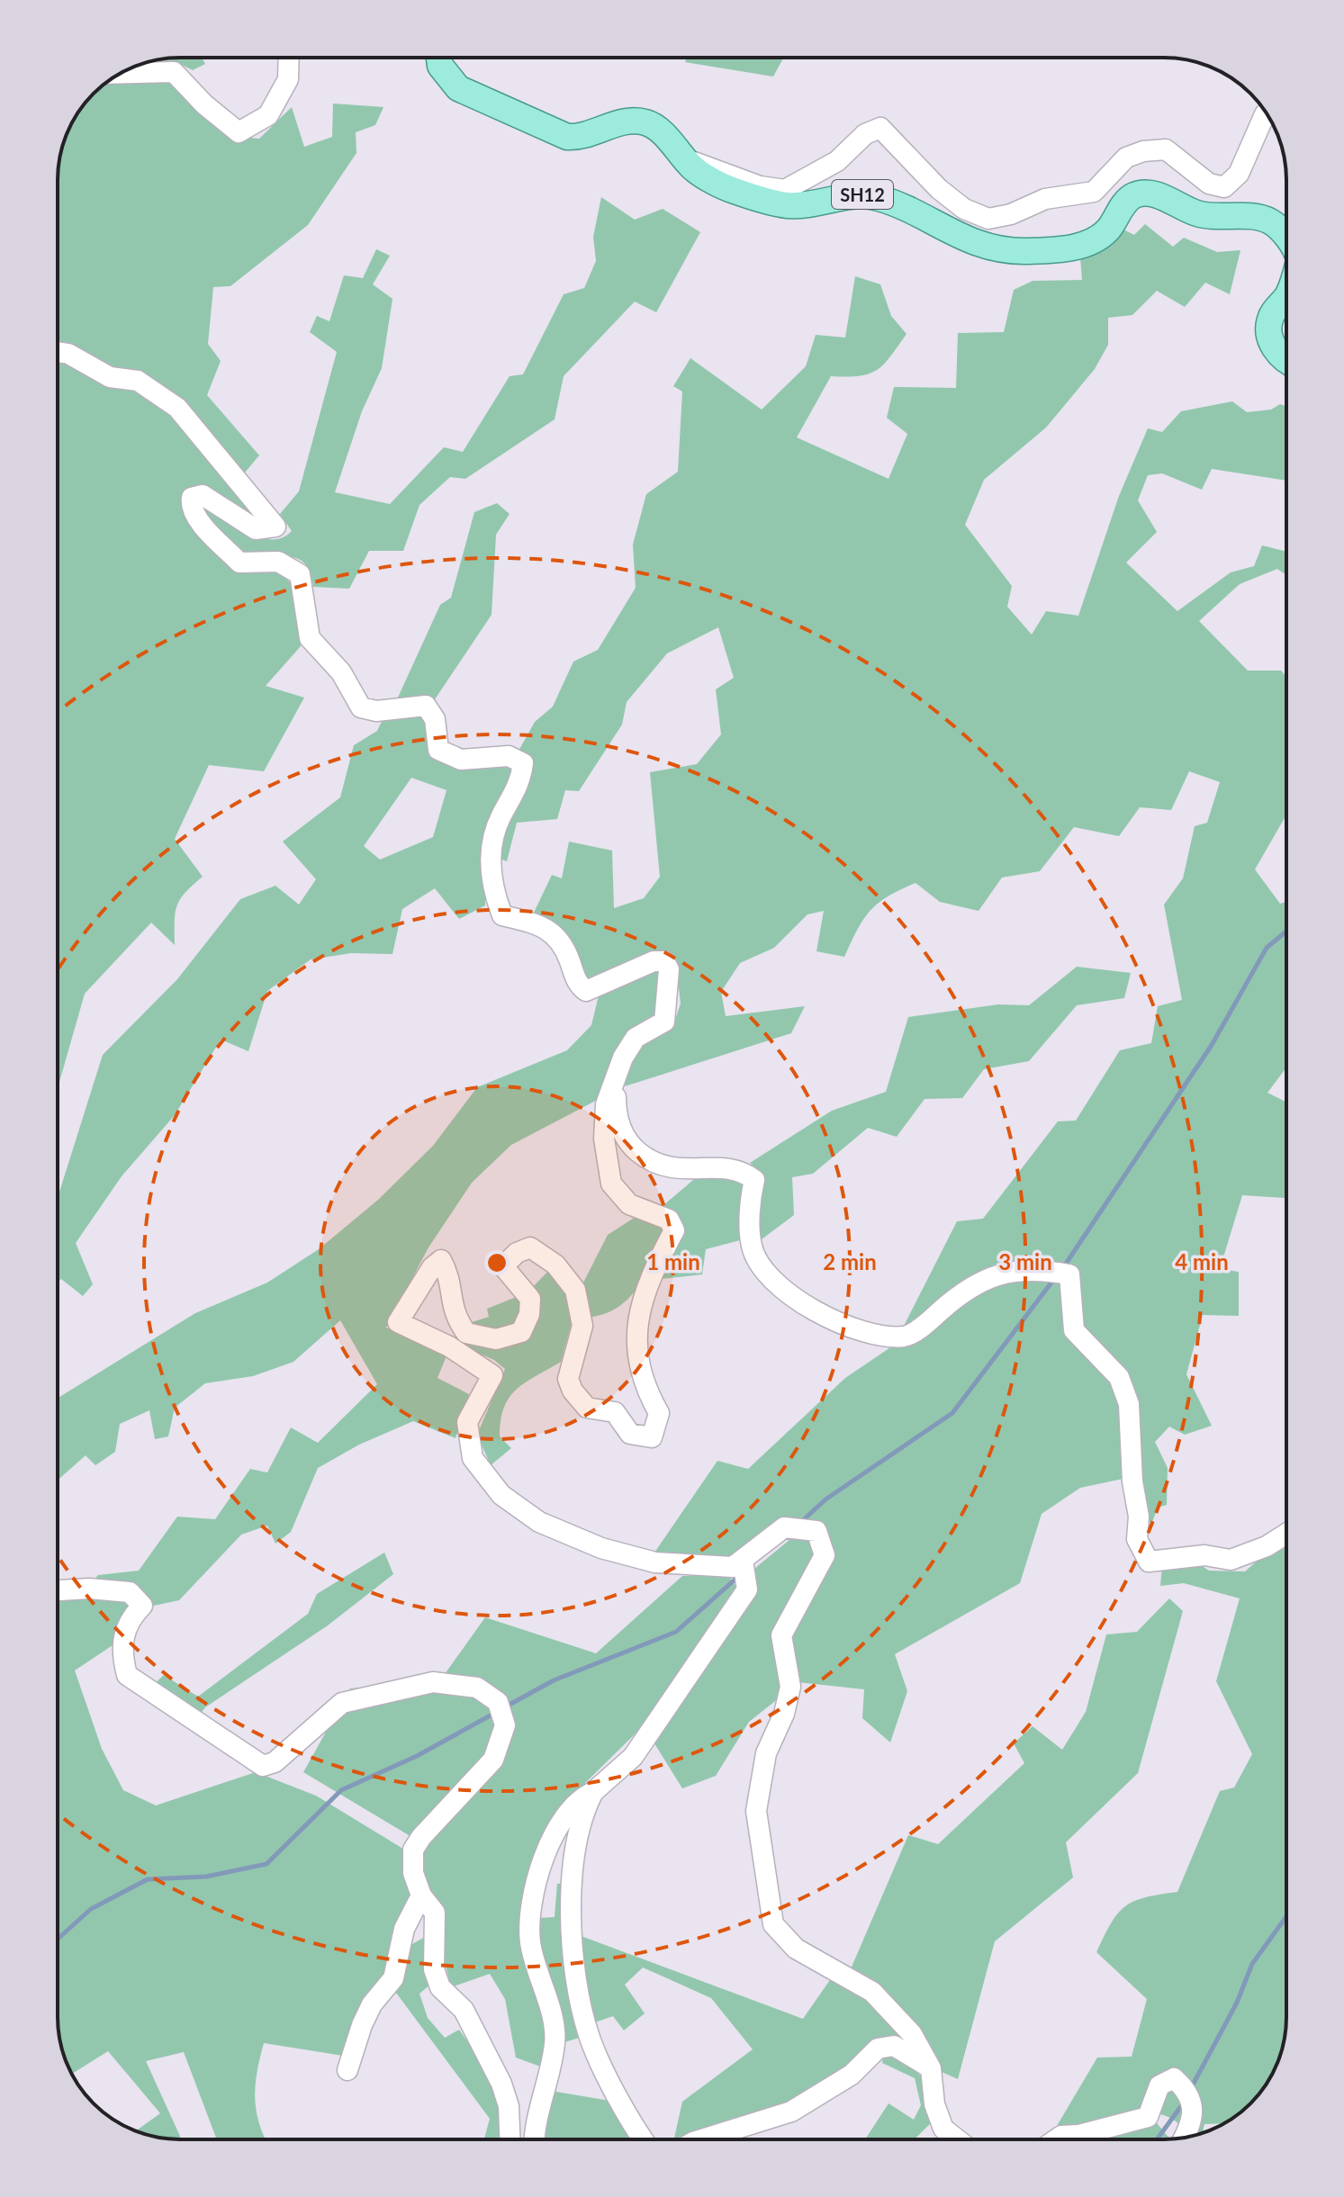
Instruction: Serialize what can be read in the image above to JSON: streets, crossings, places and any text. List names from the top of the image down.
{
  "streets": {
    "main road": ["SH12"]
  },
  "rings": [
    "1 min",
    "2 min",
    "3 min",
    "4 min"
  ]
}
